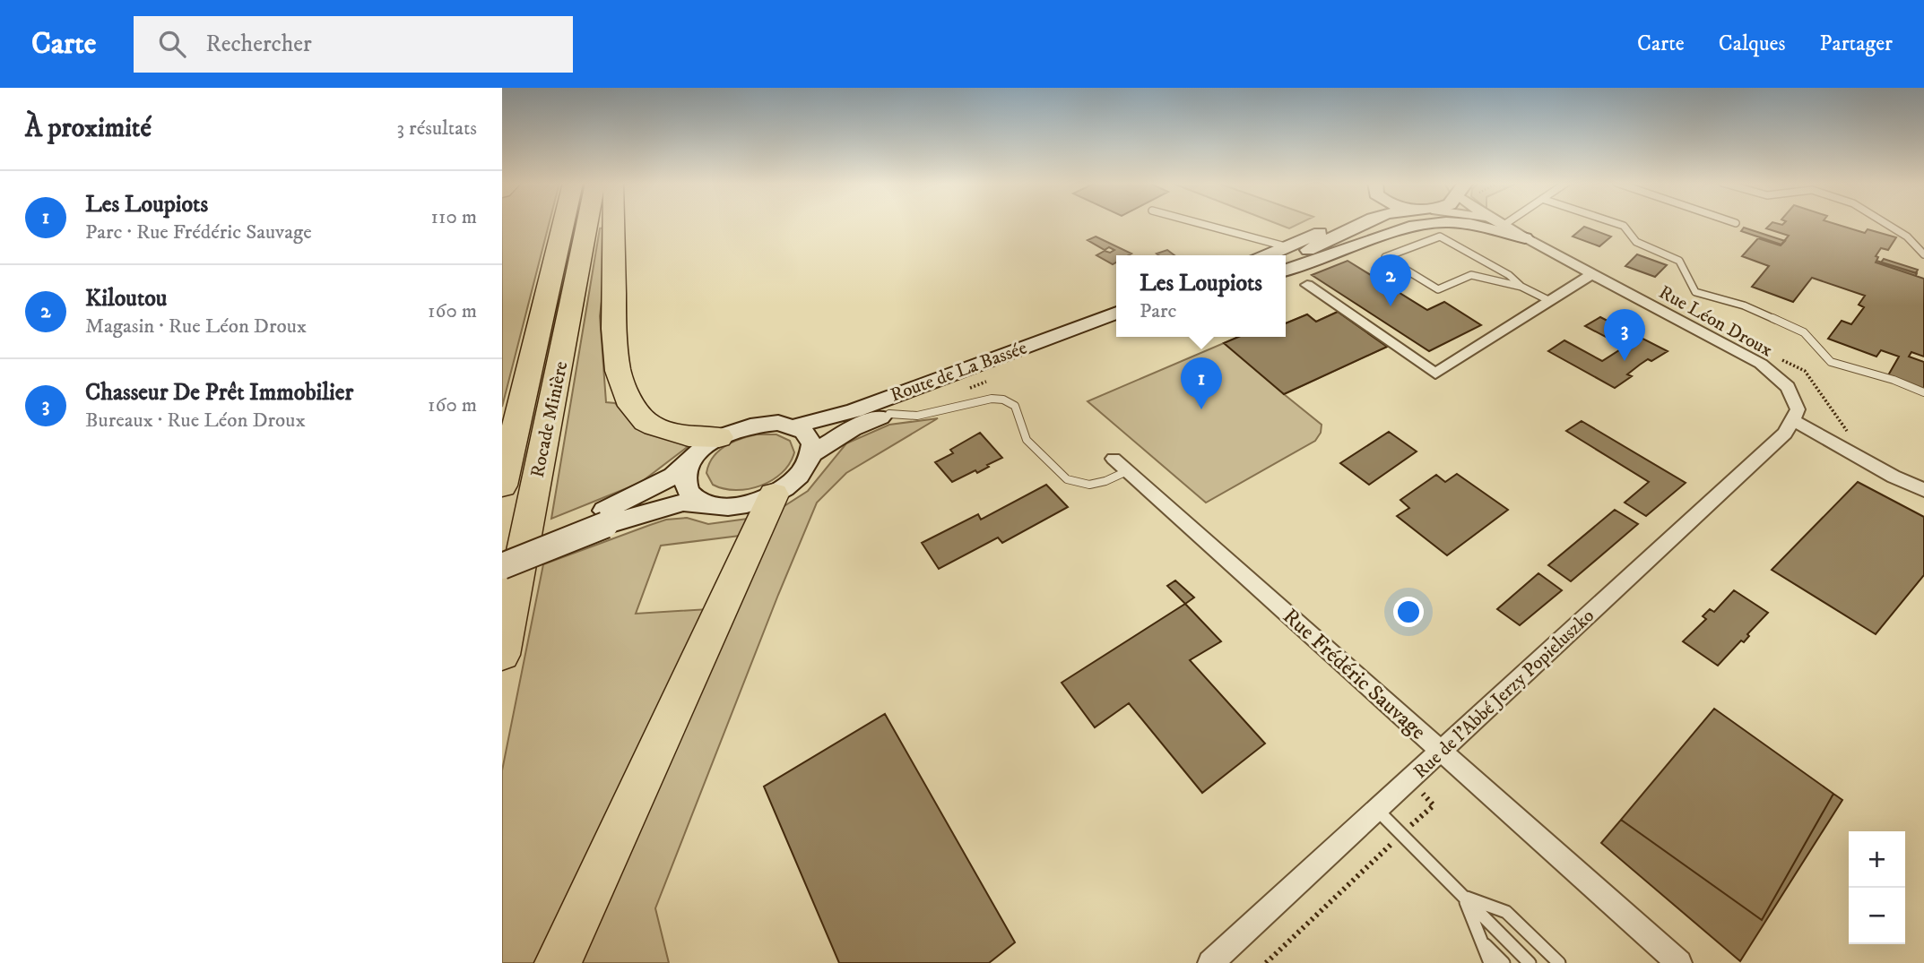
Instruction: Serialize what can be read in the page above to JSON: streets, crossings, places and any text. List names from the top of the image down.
{
  "streets": {
    "highway": ["Rocade Minière"],
    "main road": ["Route de La Bassée"],
    "street": ["Rue Léon Droux", "Rue Frédéric Sauvage", "Rue de l'Abbé Jerzy Popieluszko"]
  },
  "crossings": [
    ["Rue Léon Droux", "Rue de l'Abbé Jerzy Popieluszko"],
    ["Rue Frédéric Sauvage", "Rue de l'Abbé Jerzy Popieluszko"]
  ],
  "page": {
    "header": "Carte",
    "search": "Rechercher",
    "nav": ["Carte", "Calques", "Partager"],
    "heading": ["À proximité", "3 résultats"],
    "list": [
      {
        "mark": "1",
        "name": "Les Loupiots",
        "note": "Parc · Rue Frédéric Sauvage",
        "value": "110 m"
      },
      {
        "mark": "2",
        "name": "Kiloutou",
        "note": "Magasin · Rue Léon Droux",
        "value": "160 m"
      },
      {
        "mark": "3",
        "name": "Chasseur De Prêt Immobilier",
        "note": "Bureaux · Rue Léon Droux",
        "value": "160 m"
      }
    ],
    "pins": ["2", "3", "1"],
    "popup": ["Les Loupiots", "Parc"],
    "map_buttons": ["+", "−"]
  }
}
